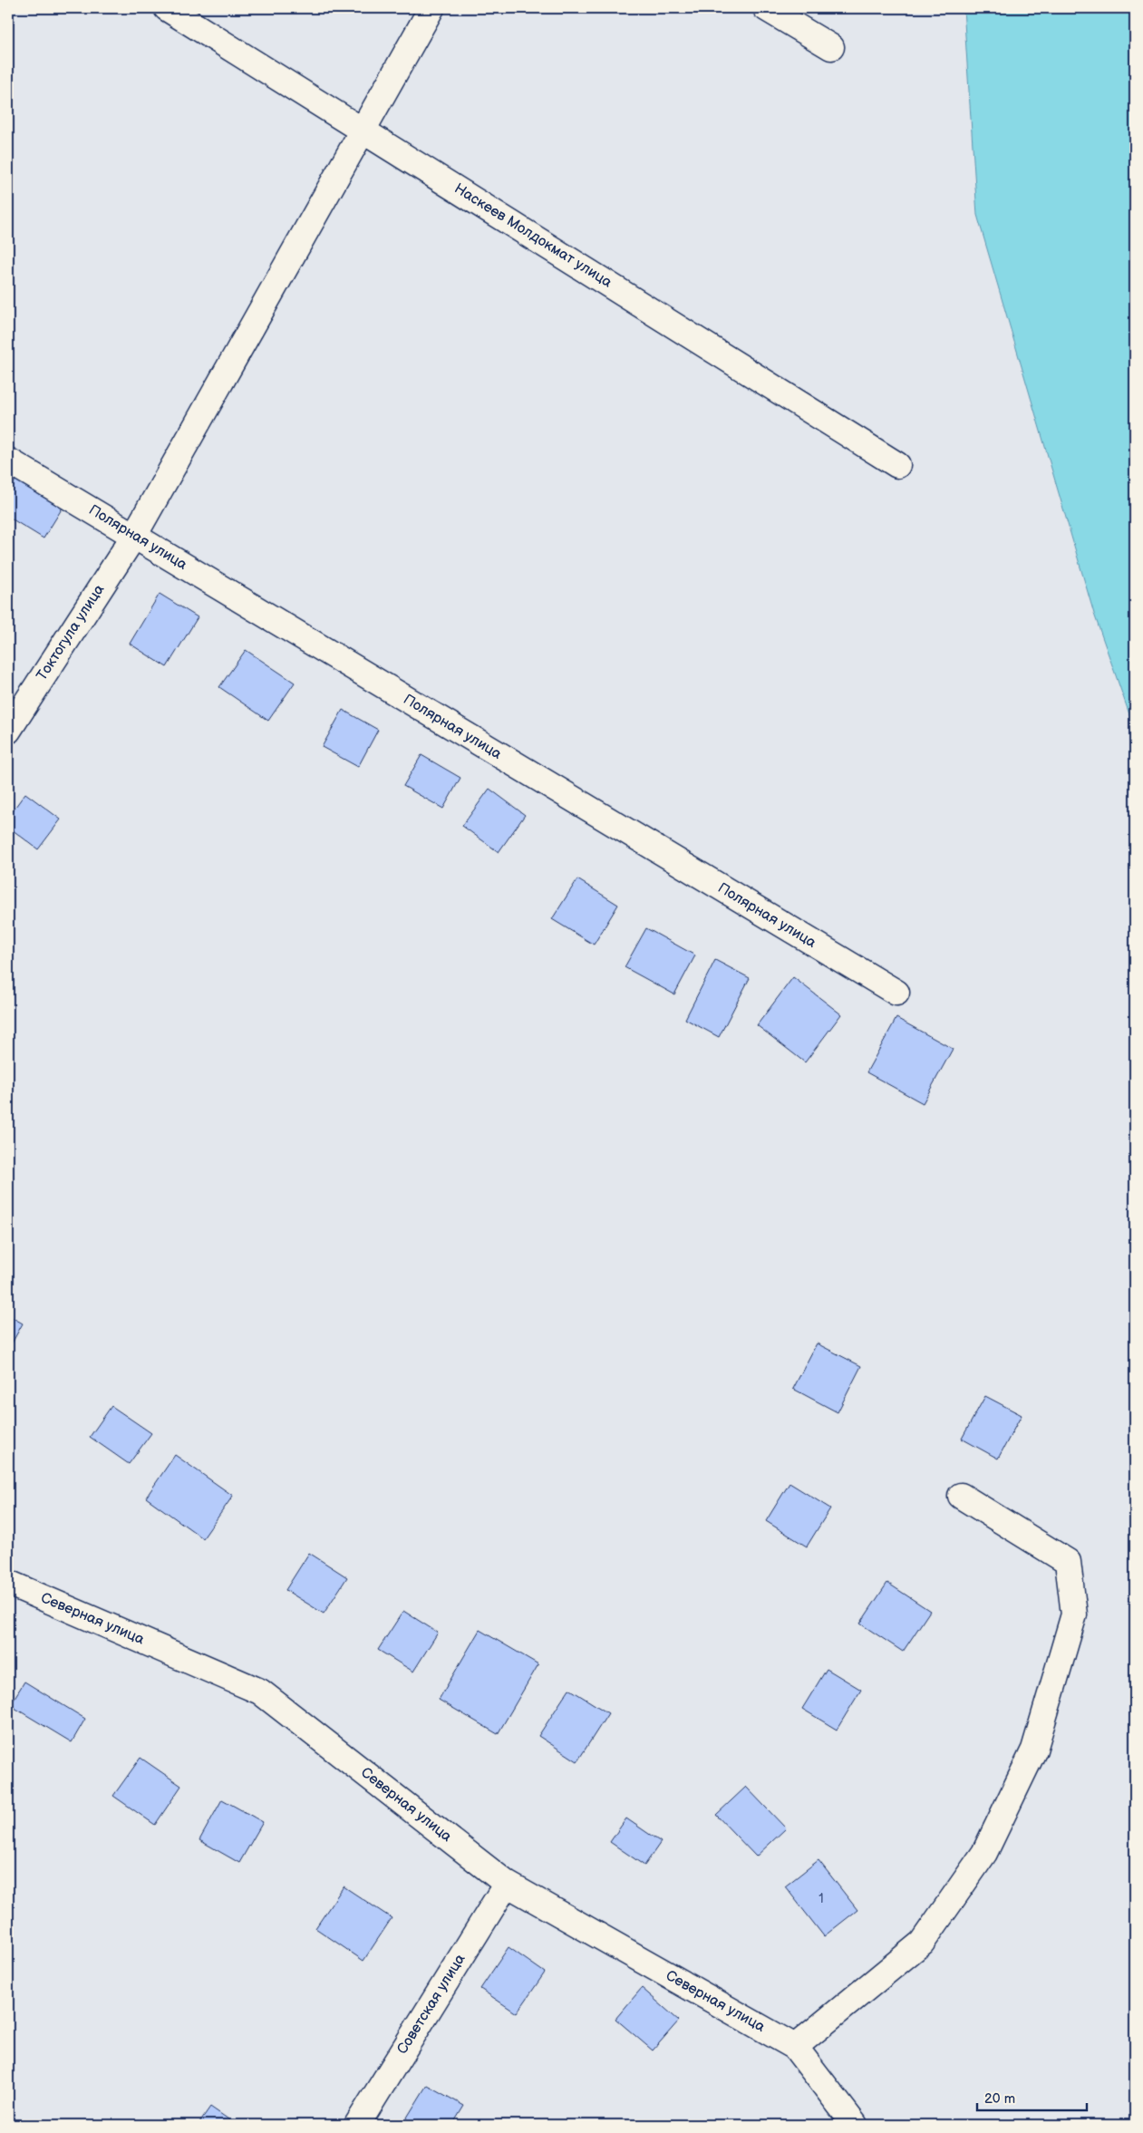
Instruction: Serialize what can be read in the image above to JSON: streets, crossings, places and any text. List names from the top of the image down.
{
  "streets": {
    "street": [
      "Наскеев Молдокмат улица",
      "Полярная улица",
      "Токтогула улица",
      "Северная улица",
      "Советская улица"
    ]
  },
  "crossings": [
    ["Наскеев Молдокмат улица", "Токтогула улица"],
    ["Полярная улица", "Токтогула улица"],
    ["Северная улица", "Советская улица"]
  ],
  "house_numbers": ["1"],
  "scale_bar": "20 m"
}
